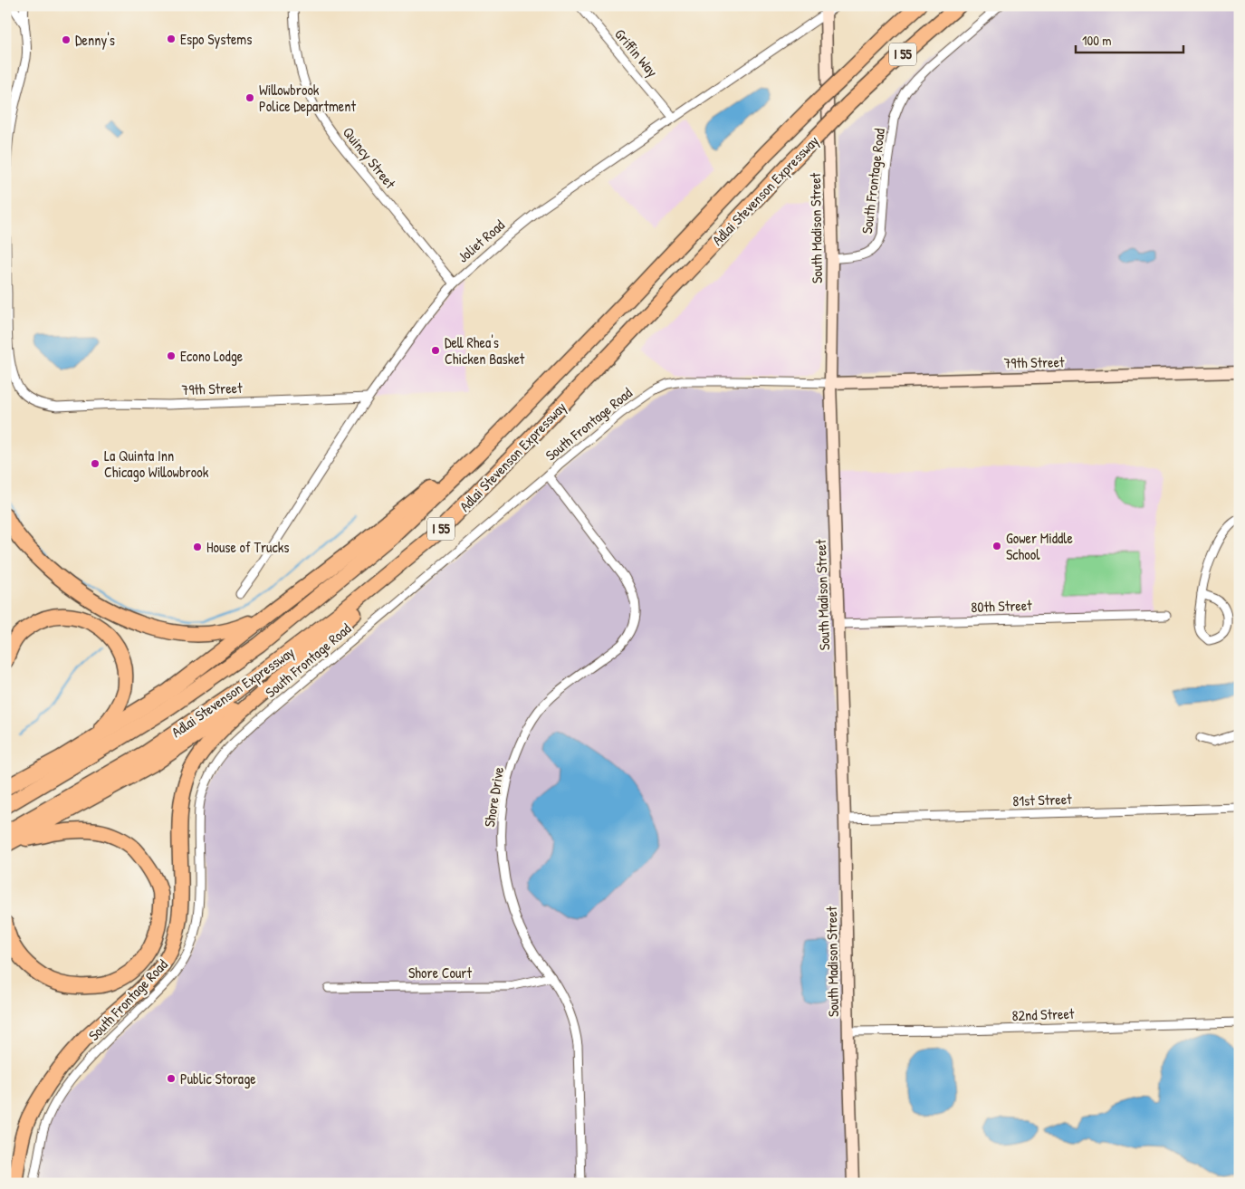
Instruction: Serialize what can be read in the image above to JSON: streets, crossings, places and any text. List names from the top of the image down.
{
  "streets": {
    "highway": ["I 55", "Adlai Stevenson Expressway"],
    "street": [
      "Griffin Way",
      "Quincy Street",
      "South Frontage Road",
      "South Madison Street",
      "Joliet Road",
      "79th Street",
      "80th Street",
      "Shore Drive",
      "81st Street",
      "Shore Court",
      "82nd Street"
    ]
  },
  "crossings": [
    ["Griffin Way", "Joliet Road"],
    ["Quincy Street", "Joliet Road"],
    ["South Frontage Road", "South Madison Street"],
    ["South Frontage Road", "79th Street"],
    ["South Frontage Road", "Shore Drive"],
    ["South Madison Street", "Joliet Road"],
    ["South Madison Street", "79th Street"],
    ["South Madison Street", "80th Street"],
    ["South Madison Street", "81st Street"],
    ["South Madison Street", "82nd Street"],
    ["Joliet Road", "79th Street"],
    ["Shore Drive", "Shore Court"]
  ],
  "places": [
    "Espo Systems",
    "Denny's",
    "Willowbrook Police Department",
    "Dell Rhea's Chicken Basket",
    "Econo Lodge",
    "La Quinta Inn Chicago Willowbrook",
    "Gower Middle School",
    "House of Trucks",
    "Public Storage"
  ],
  "scale_bar": "100 m"
}
